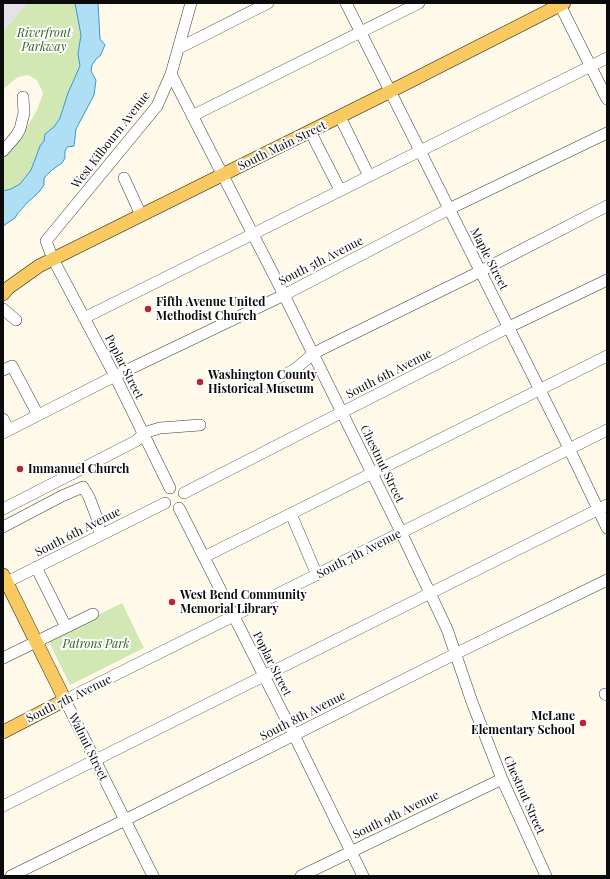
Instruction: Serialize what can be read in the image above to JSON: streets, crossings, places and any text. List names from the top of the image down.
{
  "streets": {
    "main road": ["South Main Street", "South 7th Avenue", "Walnut Street"],
    "street": [
      "West Kilbourn Avenue",
      "Maple Street",
      "South 5th Avenue",
      "Poplar Street",
      "South 6th Avenue",
      "Chestnut Street",
      "South 8th Avenue",
      "South 9th Avenue"
    ]
  },
  "crossings": [
    ["West Kilbourn Avenue", "South Main Street"],
    ["West Kilbourn Avenue", "Poplar Street"],
    ["West Kilbourn Avenue", "Chestnut Street"],
    ["South Main Street", "Maple Street"],
    ["South Main Street", "Poplar Street"],
    ["South Main Street", "Chestnut Street"],
    ["Maple Street", "South 5th Avenue"],
    ["Maple Street", "South 6th Avenue"],
    ["Maple Street", "South 7th Avenue"],
    ["South 5th Avenue", "Poplar Street"],
    ["South 5th Avenue", "Chestnut Street"],
    ["Poplar Street", "South 6th Avenue"],
    ["Poplar Street", "South 7th Avenue"],
    ["Poplar Street", "South 8th Avenue"],
    ["Poplar Street", "South 9th Avenue"],
    ["South 6th Avenue", "Chestnut Street"],
    ["South 6th Avenue", "Walnut Street"],
    ["Chestnut Street", "South 7th Avenue"],
    ["Chestnut Street", "South 8th Avenue"],
    ["Chestnut Street", "South 9th Avenue"],
    ["South 7th Avenue", "Walnut Street"],
    ["South 8th Avenue", "Walnut Street"]
  ],
  "parks": ["Riverfront Parkway", "Patrons Park"],
  "places": [
    "Fifth Avenue United Methodist Church",
    "Washington County Historical Museum",
    "Immanuel Church",
    "West Bend Community Memorial Library",
    "McLane Elementary School"
  ]
}
